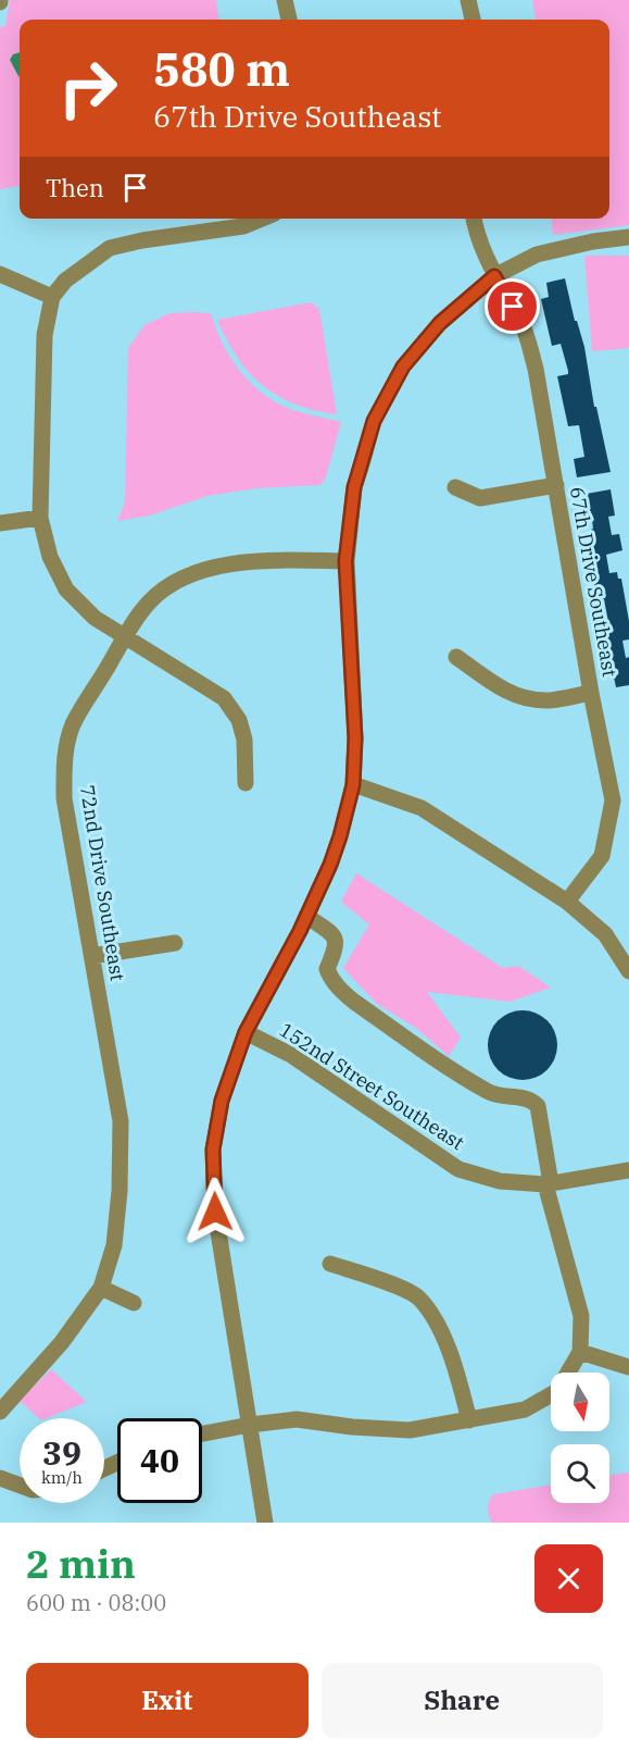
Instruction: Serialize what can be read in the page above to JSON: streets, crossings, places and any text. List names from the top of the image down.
{
  "streets": {
    "street": ["67th Drive Southeast", "72nd Drive Southeast", "152nd Street Southeast"]
  },
  "north": "bottom",
  "page": {
    "turn": ["580 m", "67th Drive Southeast"],
    "then": "Then",
    "speed": "39 km/h",
    "limit": "40",
    "heading": ["2 min", "600 m · 08:00"],
    "buttons": ["Exit", "Share"]
  }
}
